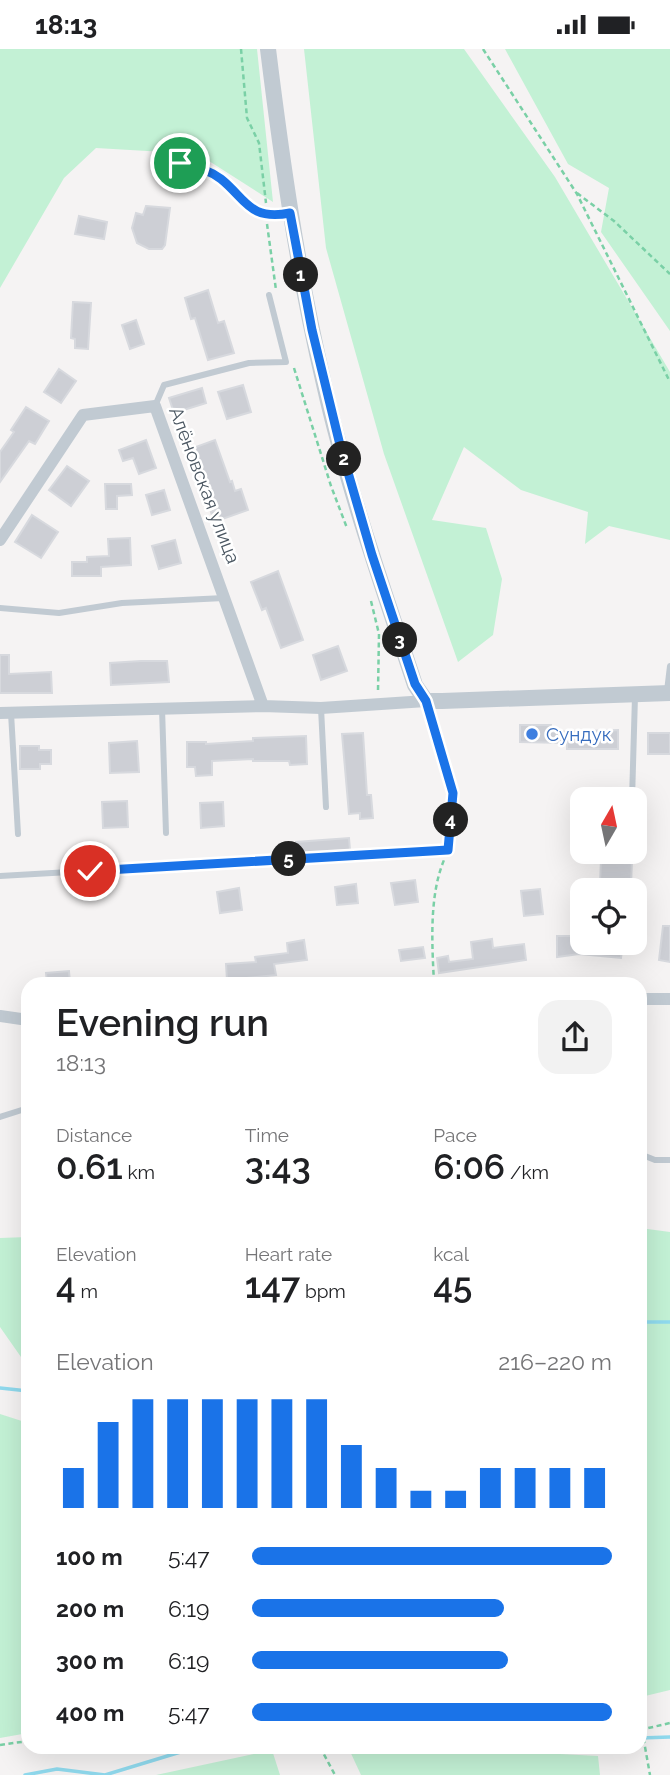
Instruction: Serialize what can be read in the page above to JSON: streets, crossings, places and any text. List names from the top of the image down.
{
  "streets": {
    "street": ["Алёновская улица"]
  },
  "places": ["Сундук"],
  "north": "top",
  "page": {
    "status": "18:13",
    "pins": [
      "1",
      "2",
      "3",
      "4",
      "5"
    ],
    "heading": ["Evening run", "18:13"],
    "stats": [
      ["Distance", "0.61 km"],
      ["Time", "3:43"],
      ["Pace", "6:06 /km"],
      ["Elevation", "4 m"],
      ["Heart rate", "147 bpm"],
      ["kcal", "45"]
    ],
    "chart": ["Elevation", "216–220 m"],
    "list": [
      {
        "name": "100 m",
        "note": "5:47"
      },
      {
        "name": "200 m",
        "note": "6:19"
      },
      {
        "name": "300 m",
        "note": "6:19"
      },
      {
        "name": "400 m",
        "note": "5:47"
      }
    ]
  }
}
